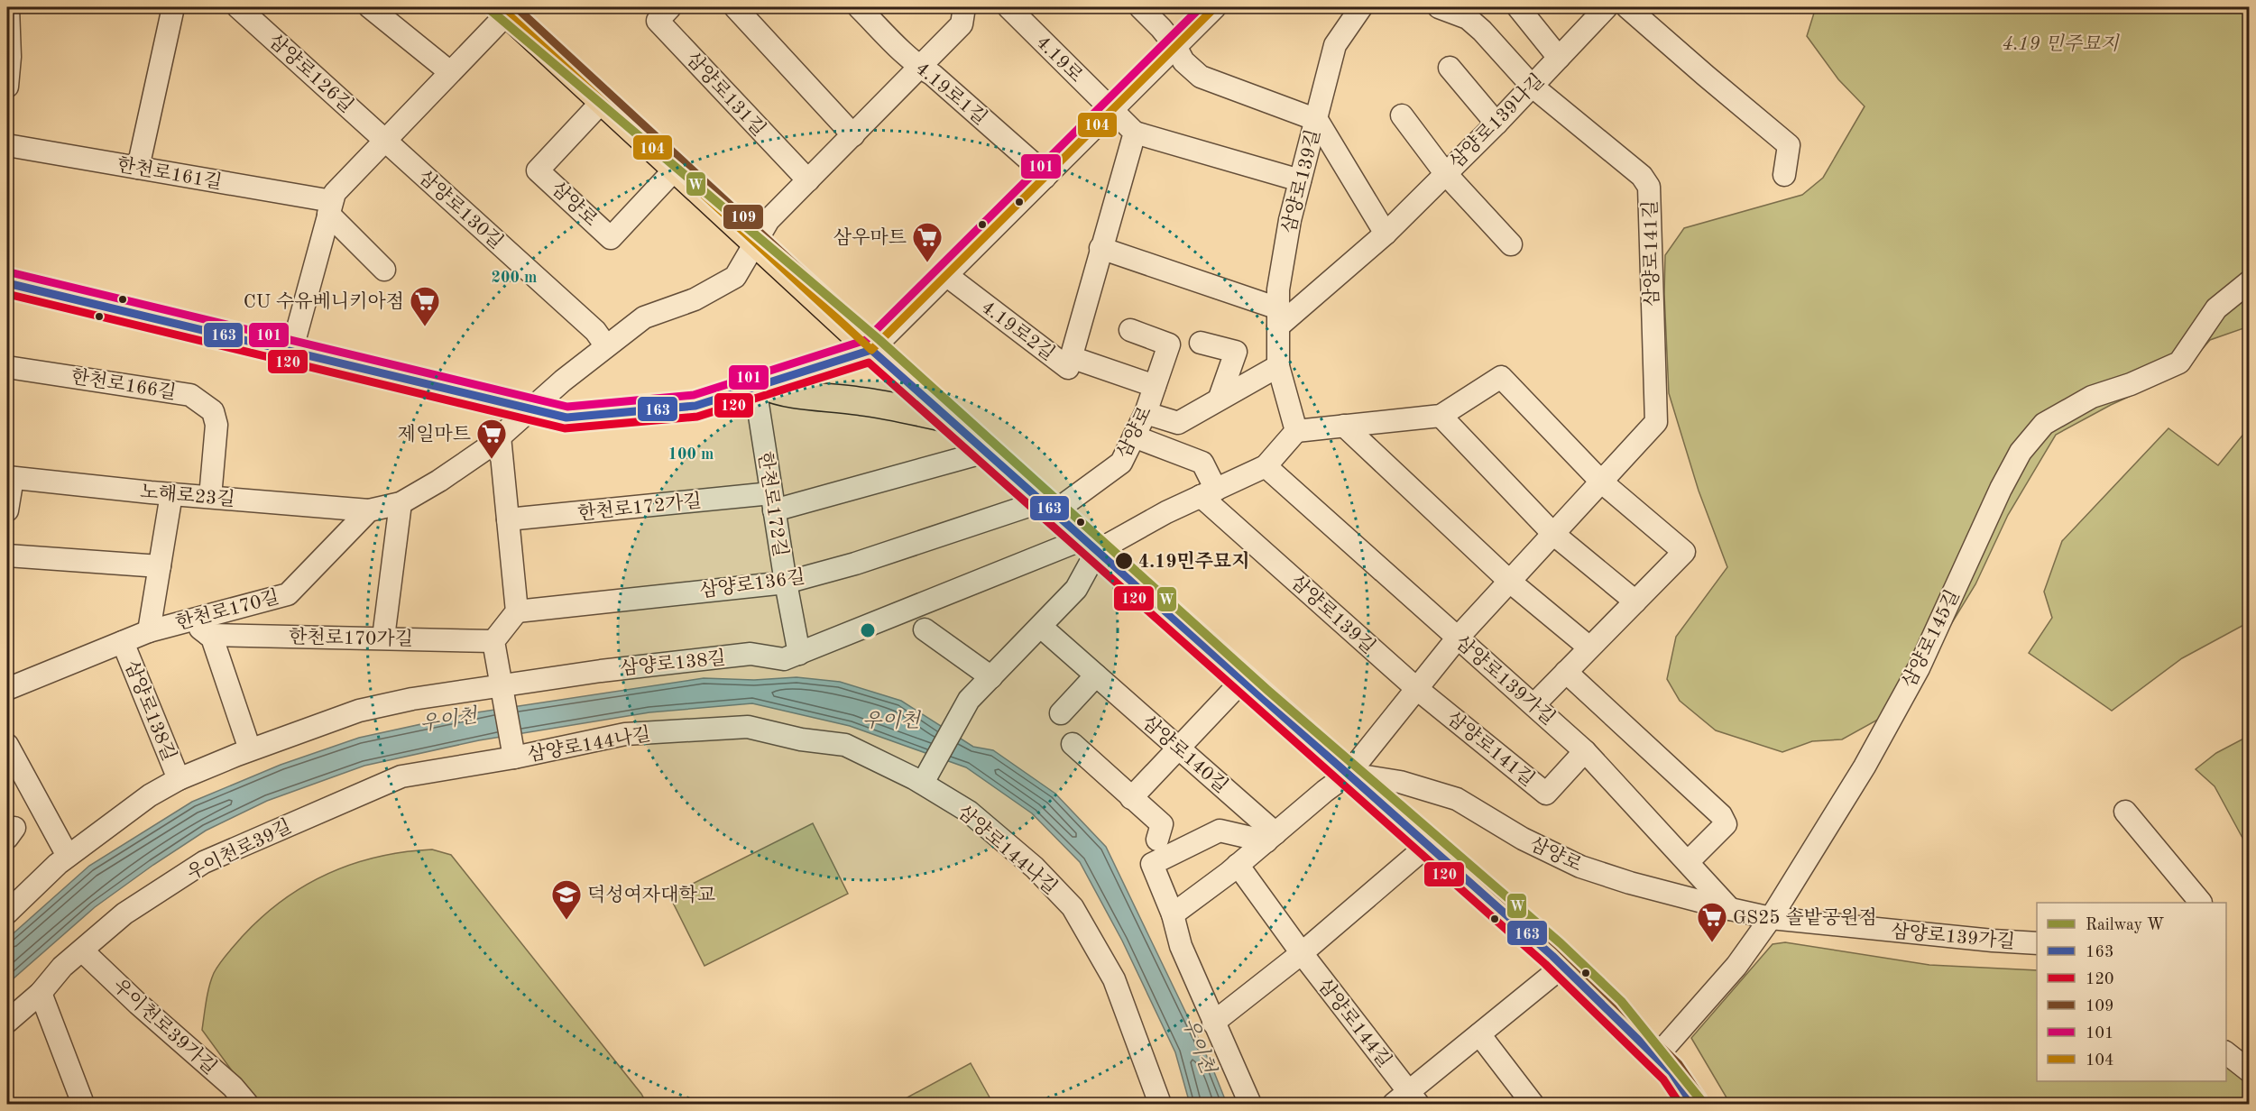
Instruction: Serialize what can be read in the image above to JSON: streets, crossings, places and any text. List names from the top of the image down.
{
  "streets": {
    "street": [
      "4.19로",
      "삼양로126길",
      "4.19로1길",
      "삼양로131길",
      "삼양로139나길",
      "한천로161길",
      "삼양로139길",
      "삼양로",
      "삼양로130길",
      "삼양로141길",
      "4.19로2길",
      "한천로166길",
      "노해로23길",
      "한천로172길",
      "한천로172가길",
      "삼양로136길",
      "한천로170길",
      "한천로170가길",
      "삼양로145길",
      "삼양로138길",
      "삼양로139가길",
      "삼양로144나길",
      "삼양로140길",
      "우이천로39길",
      "삼양로144길",
      "우이천로39가길"
    ]
  },
  "crossings": [
    ["삼양로126길", "삼양로130길"],
    ["삼양로139나길", "삼양로139길"],
    ["삼양로139나길", "삼양로141길"],
    ["삼양로139길", "삼양로"],
    ["삼양로139길", "삼양로141길"],
    ["삼양로", "삼양로141길"],
    ["삼양로", "4.19로2길"],
    ["삼양로", "삼양로136길"],
    ["삼양로", "삼양로145길"],
    ["삼양로", "삼양로139가길"],
    ["삼양로141길", "삼양로139가길"],
    ["삼양로141길", "삼양로140길"],
    ["삼양로141길", "삼양로144길"],
    ["한천로166길", "노해로23길"],
    ["노해로23길", "한천로170길"],
    ["한천로172길", "한천로172가길"],
    ["한천로172길", "삼양로136길"],
    ["한천로172길", "삼양로138길"],
    ["한천로170길", "삼양로138길"],
    ["삼양로145길", "삼양로139가길"],
    ["삼양로144나길", "우이천로39길"],
    ["우이천로39길", "우이천로39가길"]
  ],
  "water": ["우이천"],
  "parks": ["4.19 민주묘지"],
  "places": {
    "supermarket": [
      "삼우마트",
      "CU 수유베니키아점",
      "제일마트",
      "GS25 솔밭공원점"
    ],
    "other": ["4.19민주묘지"],
    "school or university": ["덕성여자대학교"]
  },
  "lines": [
    "rail line W",
    "transit line 109",
    "transit line 101",
    "transit line 104",
    "transit line 163",
    "transit line 120"
  ],
  "legend": [
    "Railway W",
    "163",
    "120",
    "109",
    "101",
    "104"
  ],
  "rings": ["200 m", "100 m"]
}
